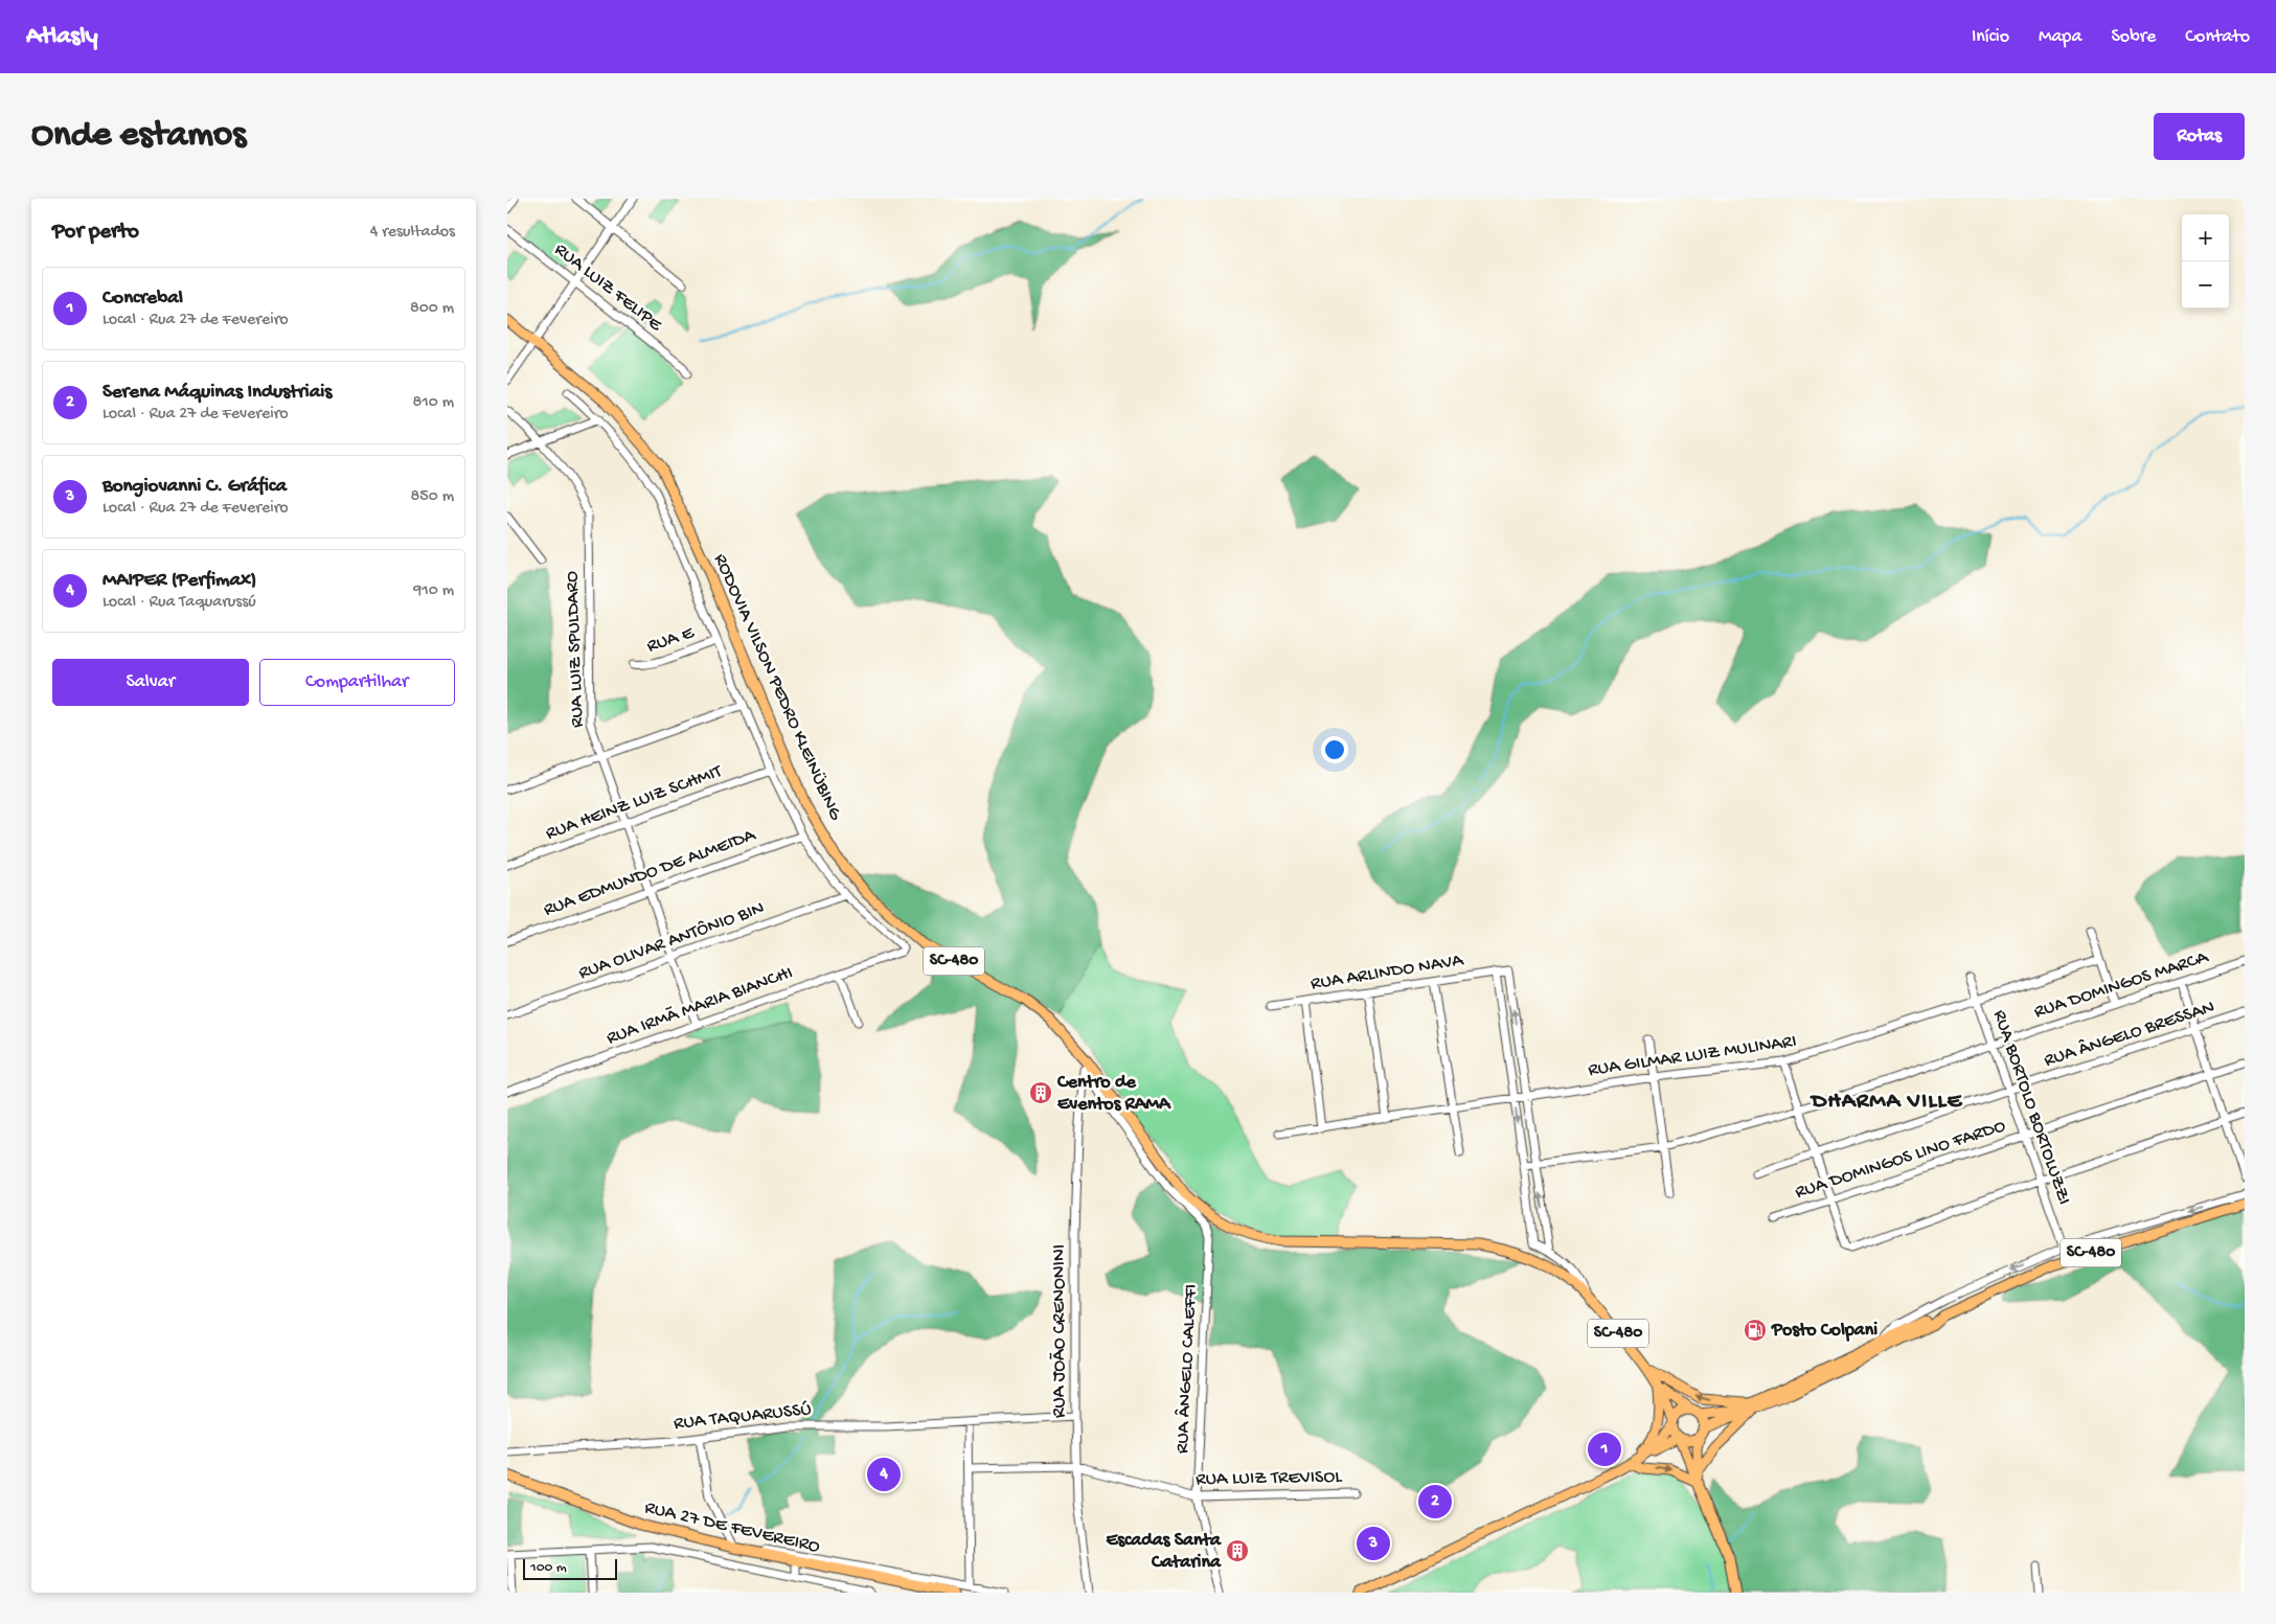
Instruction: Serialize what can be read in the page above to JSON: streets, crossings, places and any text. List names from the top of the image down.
{
  "streets": {
    "main road": ["RODOVIA VILSON PEDRO KLEINÜBING", "SC-480", "RUA 27 DE FEVEREIRO"],
    "street": [
      "RUA LUIZ FELIPE",
      "RUA E",
      "RUA LUIZ SPULDARO",
      "RUA HEINZ LUIZ SCHMIT",
      "RUA EDMUNDO DE ALMEIDA",
      "RUA OLIVAR ANTÔNIO BIN",
      "RUA ARLINDO NAVA",
      "RUA DOMINGOS MARCA",
      "RUA IRMÃ MARIA BIANCHI",
      "RUA ÂNGELO BRESSAN",
      "RUA GILMAR LUIZ MULINARI",
      "RUA BORTOLO BORTOLUZZI",
      "RUA DOMINGOS LINO FARDO",
      "RUA JOÃO CRENONINI",
      "RUA ÂNGELO CALEFFI",
      "RUA TAQUARUSSÚ",
      "RUA LUIZ TREVISOL"
    ]
  },
  "crossings": [
    ["RUA LUIZ SPULDARO", "RUA HEINZ LUIZ SCHMIT"],
    ["RUA LUIZ SPULDARO", "RUA EDMUNDO DE ALMEIDA"],
    ["RUA LUIZ SPULDARO", "RUA OLIVAR ANTÔNIO BIN"],
    ["RUA LUIZ SPULDARO", "RUA IRMÃ MARIA BIANCHI"],
    ["RODOVIA VILSON PEDRO KLEINÜBING", "SC-480"],
    ["RODOVIA VILSON PEDRO KLEINÜBING", "RUA JOÃO CRENONINI"],
    ["RUA OLIVAR ANTÔNIO BIN", "RUA IRMÃ MARIA BIANCHI"],
    ["RUA ARLINDO NAVA", "RUA GILMAR LUIZ MULINARI"],
    ["RUA DOMINGOS MARCA", "RUA BORTOLO BORTOLUZZI"],
    ["RUA ÂNGELO BRESSAN", "RUA BORTOLO BORTOLUZZI"],
    ["RUA GILMAR LUIZ MULINARI", "RUA BORTOLO BORTOLUZZI"],
    ["RUA BORTOLO BORTOLUZZI", "RUA DOMINGOS LINO FARDO"],
    ["RUA JOÃO CRENONINI", "RUA ÂNGELO CALEFFI"],
    ["RUA JOÃO CRENONINI", "RUA TAQUARUSSÚ"],
    ["RUA JOÃO CRENONINI", "RUA LUIZ TREVISOL"],
    ["RUA ÂNGELO CALEFFI", "RUA LUIZ TREVISOL"]
  ],
  "districts": ["DHARMA VILLE"],
  "places": {
    "building": ["Centro de Eventos RAMA", "Escadas Santa Catarina"],
    "fuel station": ["Posto Colpani"]
  },
  "scale_bar": "100 m",
  "page": {
    "header": "Atlasly",
    "nav": [
      "Início",
      "Mapa",
      "Sobre",
      "Contato"
    ],
    "buttons": [
      "Rotas",
      ["Salvar", "Compartilhar"]
    ],
    "title": "Onde estamos",
    "heading": ["Por perto", "4 resultados"],
    "map_buttons": ["+", "−"],
    "list": [
      {
        "mark": "1",
        "name": "Concrebal",
        "note": "Local · Rua 27 de Fevereiro",
        "value": "800 m"
      },
      {
        "mark": "2",
        "name": "Serena Máquinas Industriais",
        "note": "Local · Rua 27 de Fevereiro",
        "value": "810 m"
      },
      {
        "mark": "3",
        "name": "Bongiovanni C. Gráfica",
        "note": "Local · Rua 27 de Fevereiro",
        "value": "850 m"
      },
      {
        "mark": "4",
        "name": "MAIPER (Perfimax)",
        "note": "Local · Rua Taquarussú",
        "value": "910 m"
      }
    ],
    "pins": [
      "1",
      "4",
      "2",
      "3"
    ],
    "scale": "100 m"
  }
}
